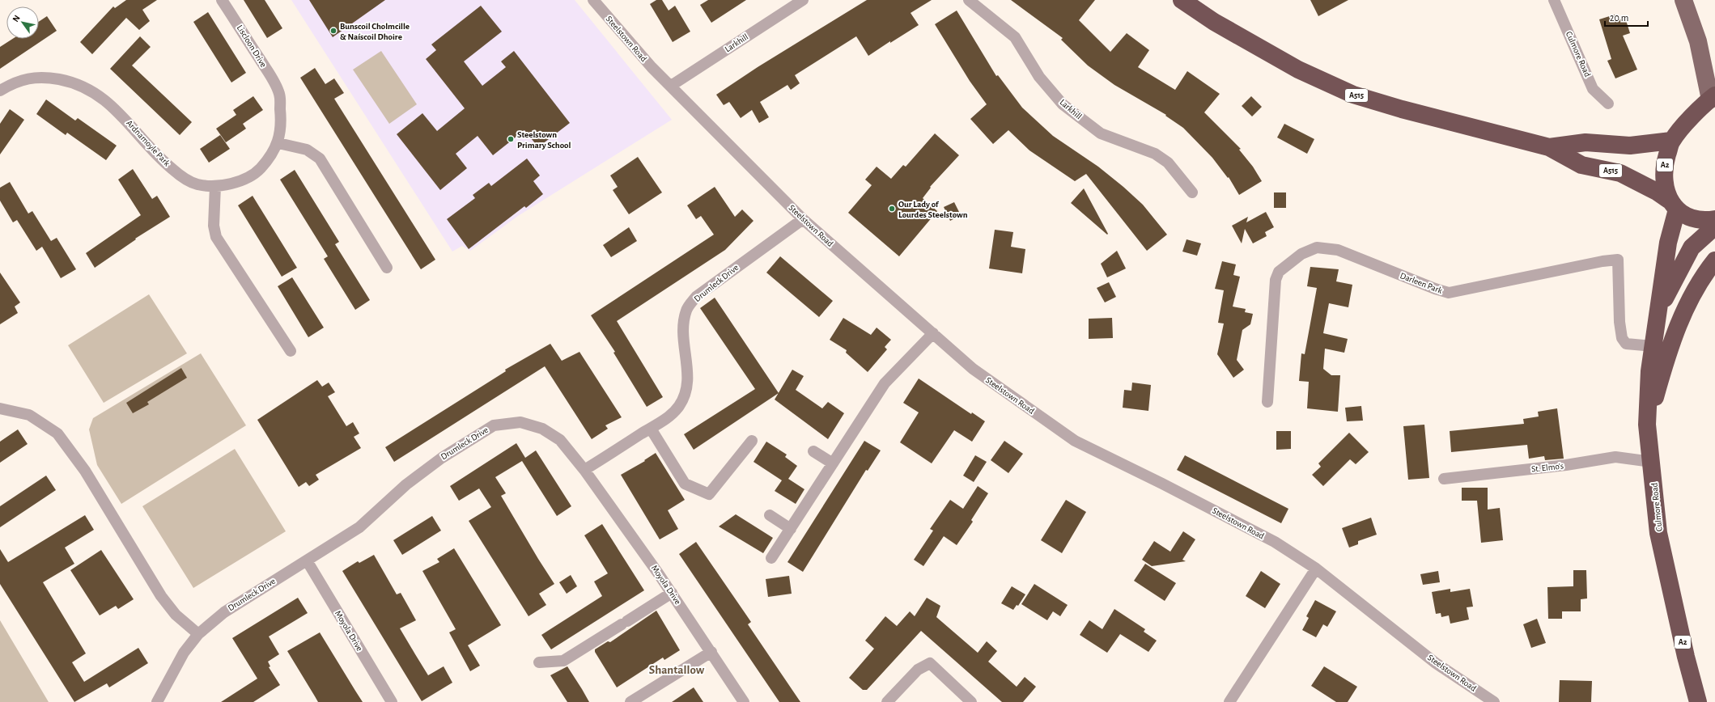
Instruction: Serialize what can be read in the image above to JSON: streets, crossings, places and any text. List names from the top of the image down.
{
  "streets": {
    "highway": ["Culmore Road", "A515", "A2"],
    "street": [
      "Steelstown Road",
      "Larkhill",
      "Liscloon Drive",
      "Ardnamoyle Park",
      "Drumleck Drive",
      "Darleen Park",
      "St. Elmo's",
      "Moyola Drive"
    ]
  },
  "crossings": [
    ["Steelstown Road", "Larkhill"],
    ["Steelstown Road", "Drumleck Drive"],
    ["Liscloon Drive", "Ardnamoyle Park"],
    ["Culmore Road", "A515"],
    ["Culmore Road", "A2"],
    ["Culmore Road", "Darleen Park"],
    ["Culmore Road", "St. Elmo's"],
    ["A515", "A2"],
    ["Drumleck Drive", "Moyola Drive"]
  ],
  "districts": ["Shantallow"],
  "places": ["Bunscoil Cholmcille & Naíscoil Dhoire", "Steelstown Primary School", "Our Lady of Lourdes Steelstown"],
  "scale_bar": "20 m",
  "north": "top left"
}
